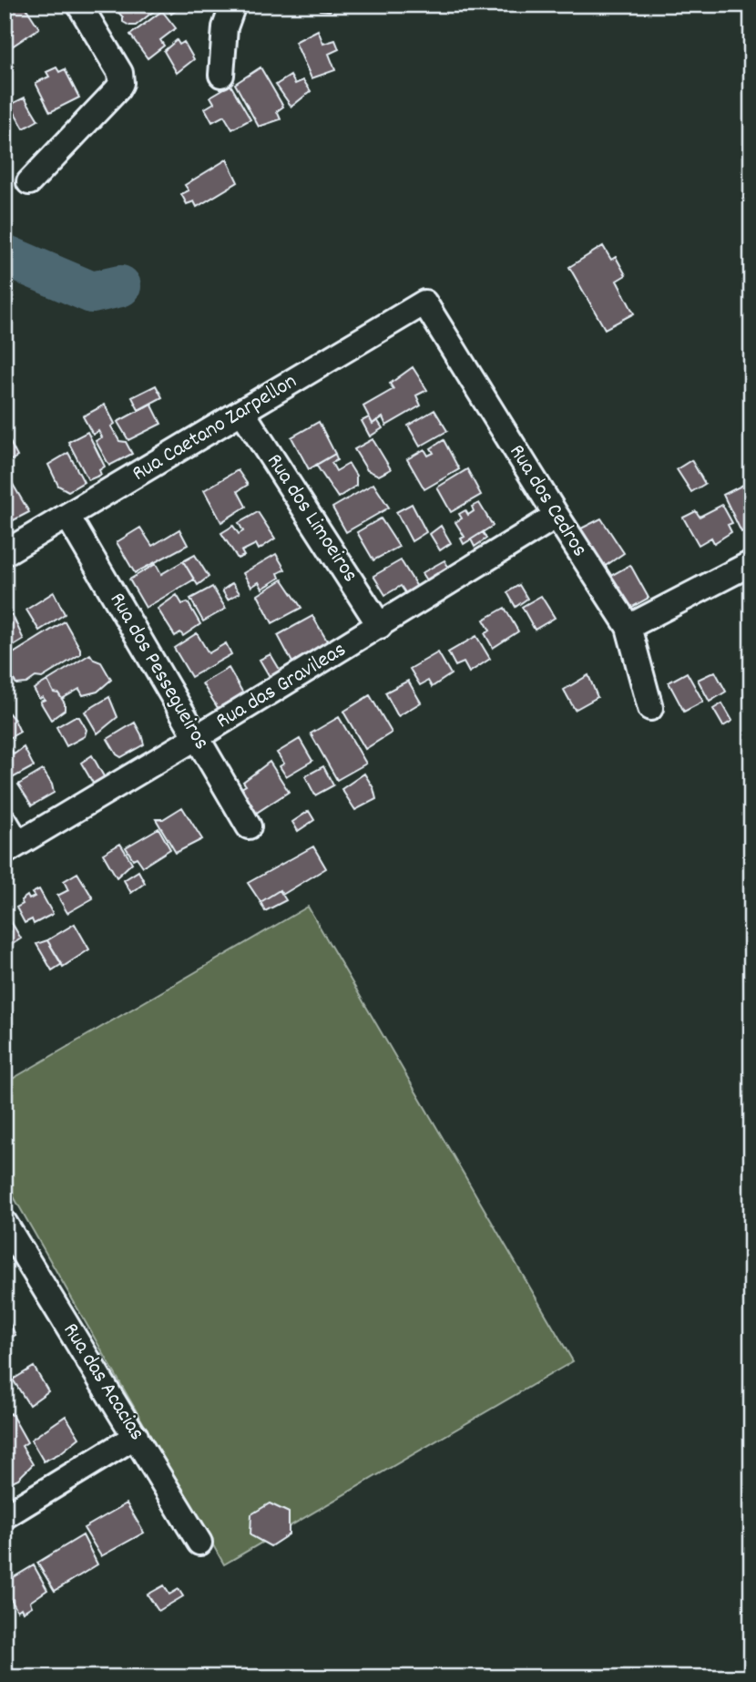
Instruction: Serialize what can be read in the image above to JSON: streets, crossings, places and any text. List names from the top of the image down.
{
  "streets": {
    "street": [
      "Rua Caetano Zarpellon",
      "Rua dos Cedros",
      "Rua dos Limoeiros",
      "Rua dos Pessegueiros",
      "Rua das Gravileas",
      "Rua das Acacias"
    ]
  },
  "crossings": [
    ["Rua Caetano Zarpellon", "Rua dos Cedros"],
    ["Rua Caetano Zarpellon", "Rua dos Limoeiros"],
    ["Rua Caetano Zarpellon", "Rua dos Pessegueiros"],
    ["Rua dos Cedros", "Rua das Gravileas"],
    ["Rua dos Limoeiros", "Rua das Gravileas"],
    ["Rua dos Pessegueiros", "Rua das Gravileas"]
  ]
}
